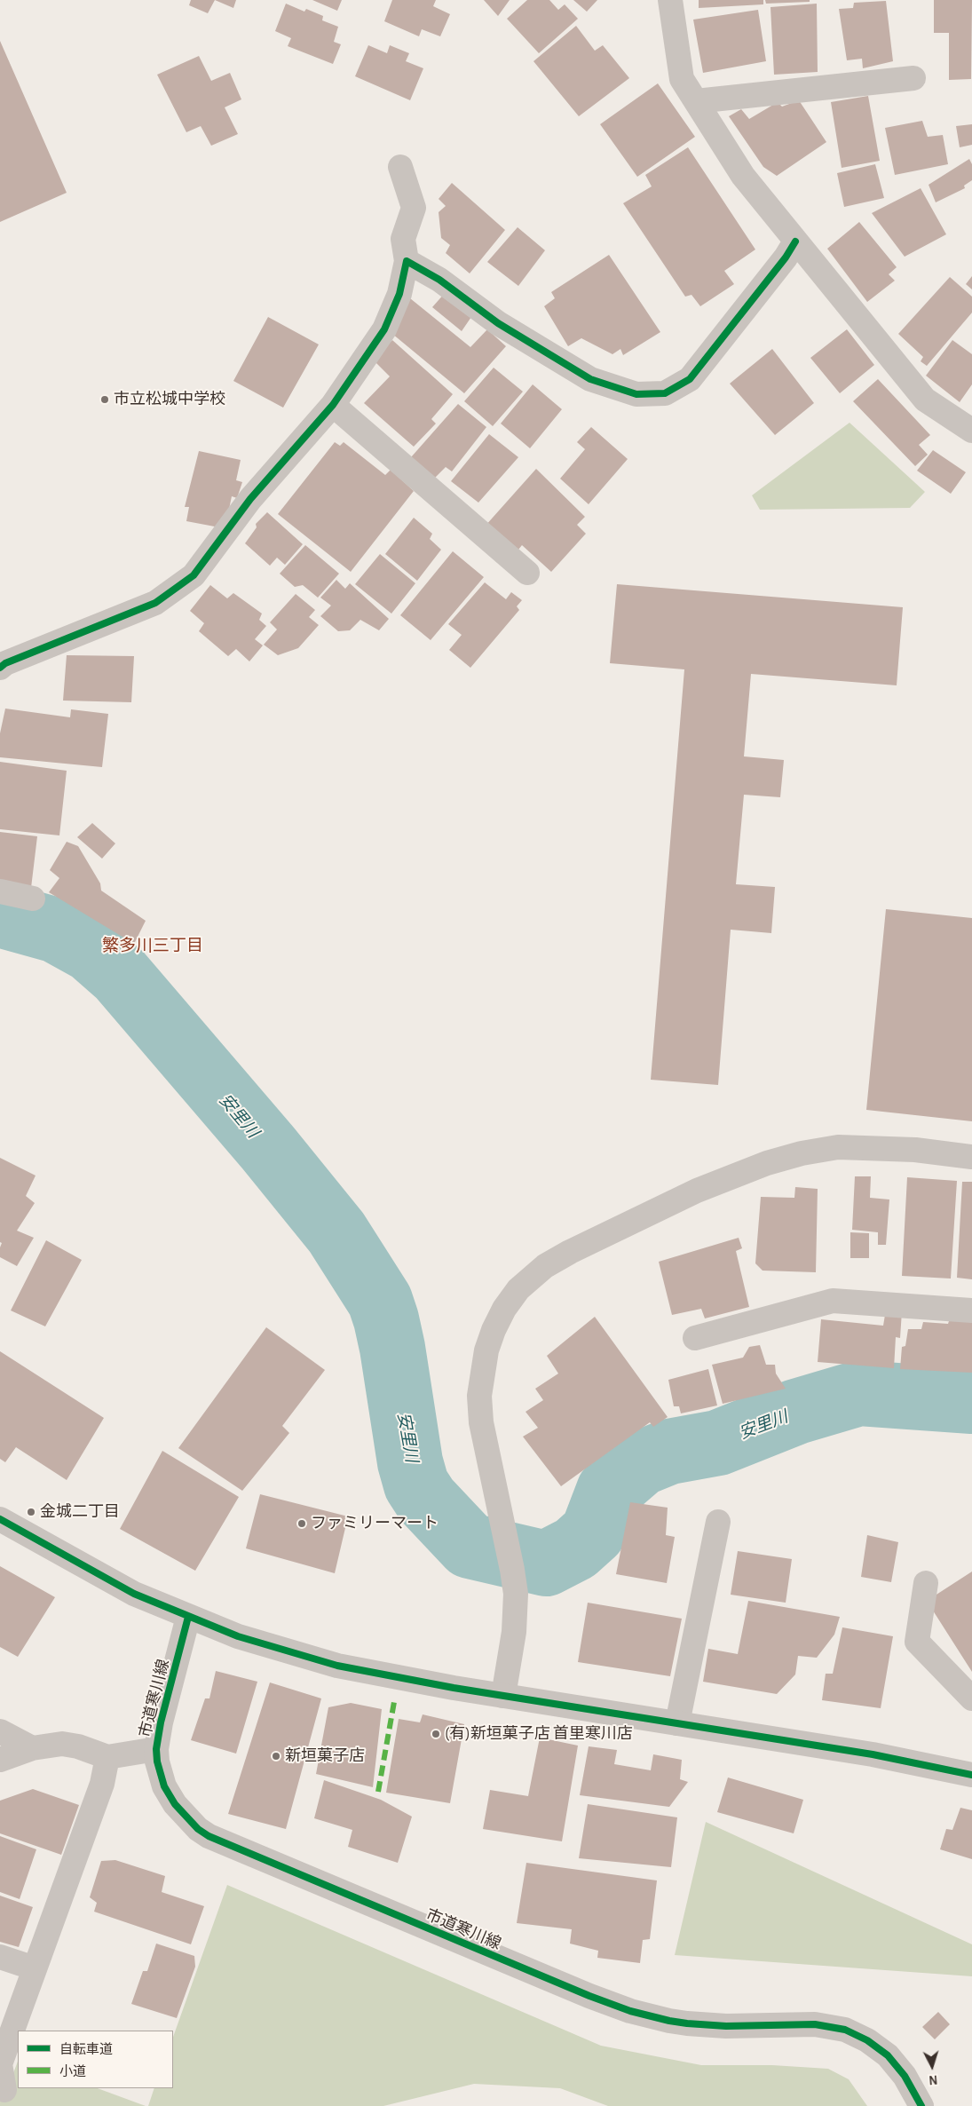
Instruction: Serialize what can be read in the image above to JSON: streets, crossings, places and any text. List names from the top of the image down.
{
  "streets": {
    "street": ["市道寒川線"]
  },
  "districts": ["繁多川三丁目"],
  "water": ["安里川"],
  "places": [
    "市立松城中学校",
    "金城二丁目",
    "ファミリーマート",
    "(有)新垣菓子店 首里寒川店",
    "新垣菓子店"
  ],
  "legend": ["自転車道", "小道"],
  "north": "bottom"
}
